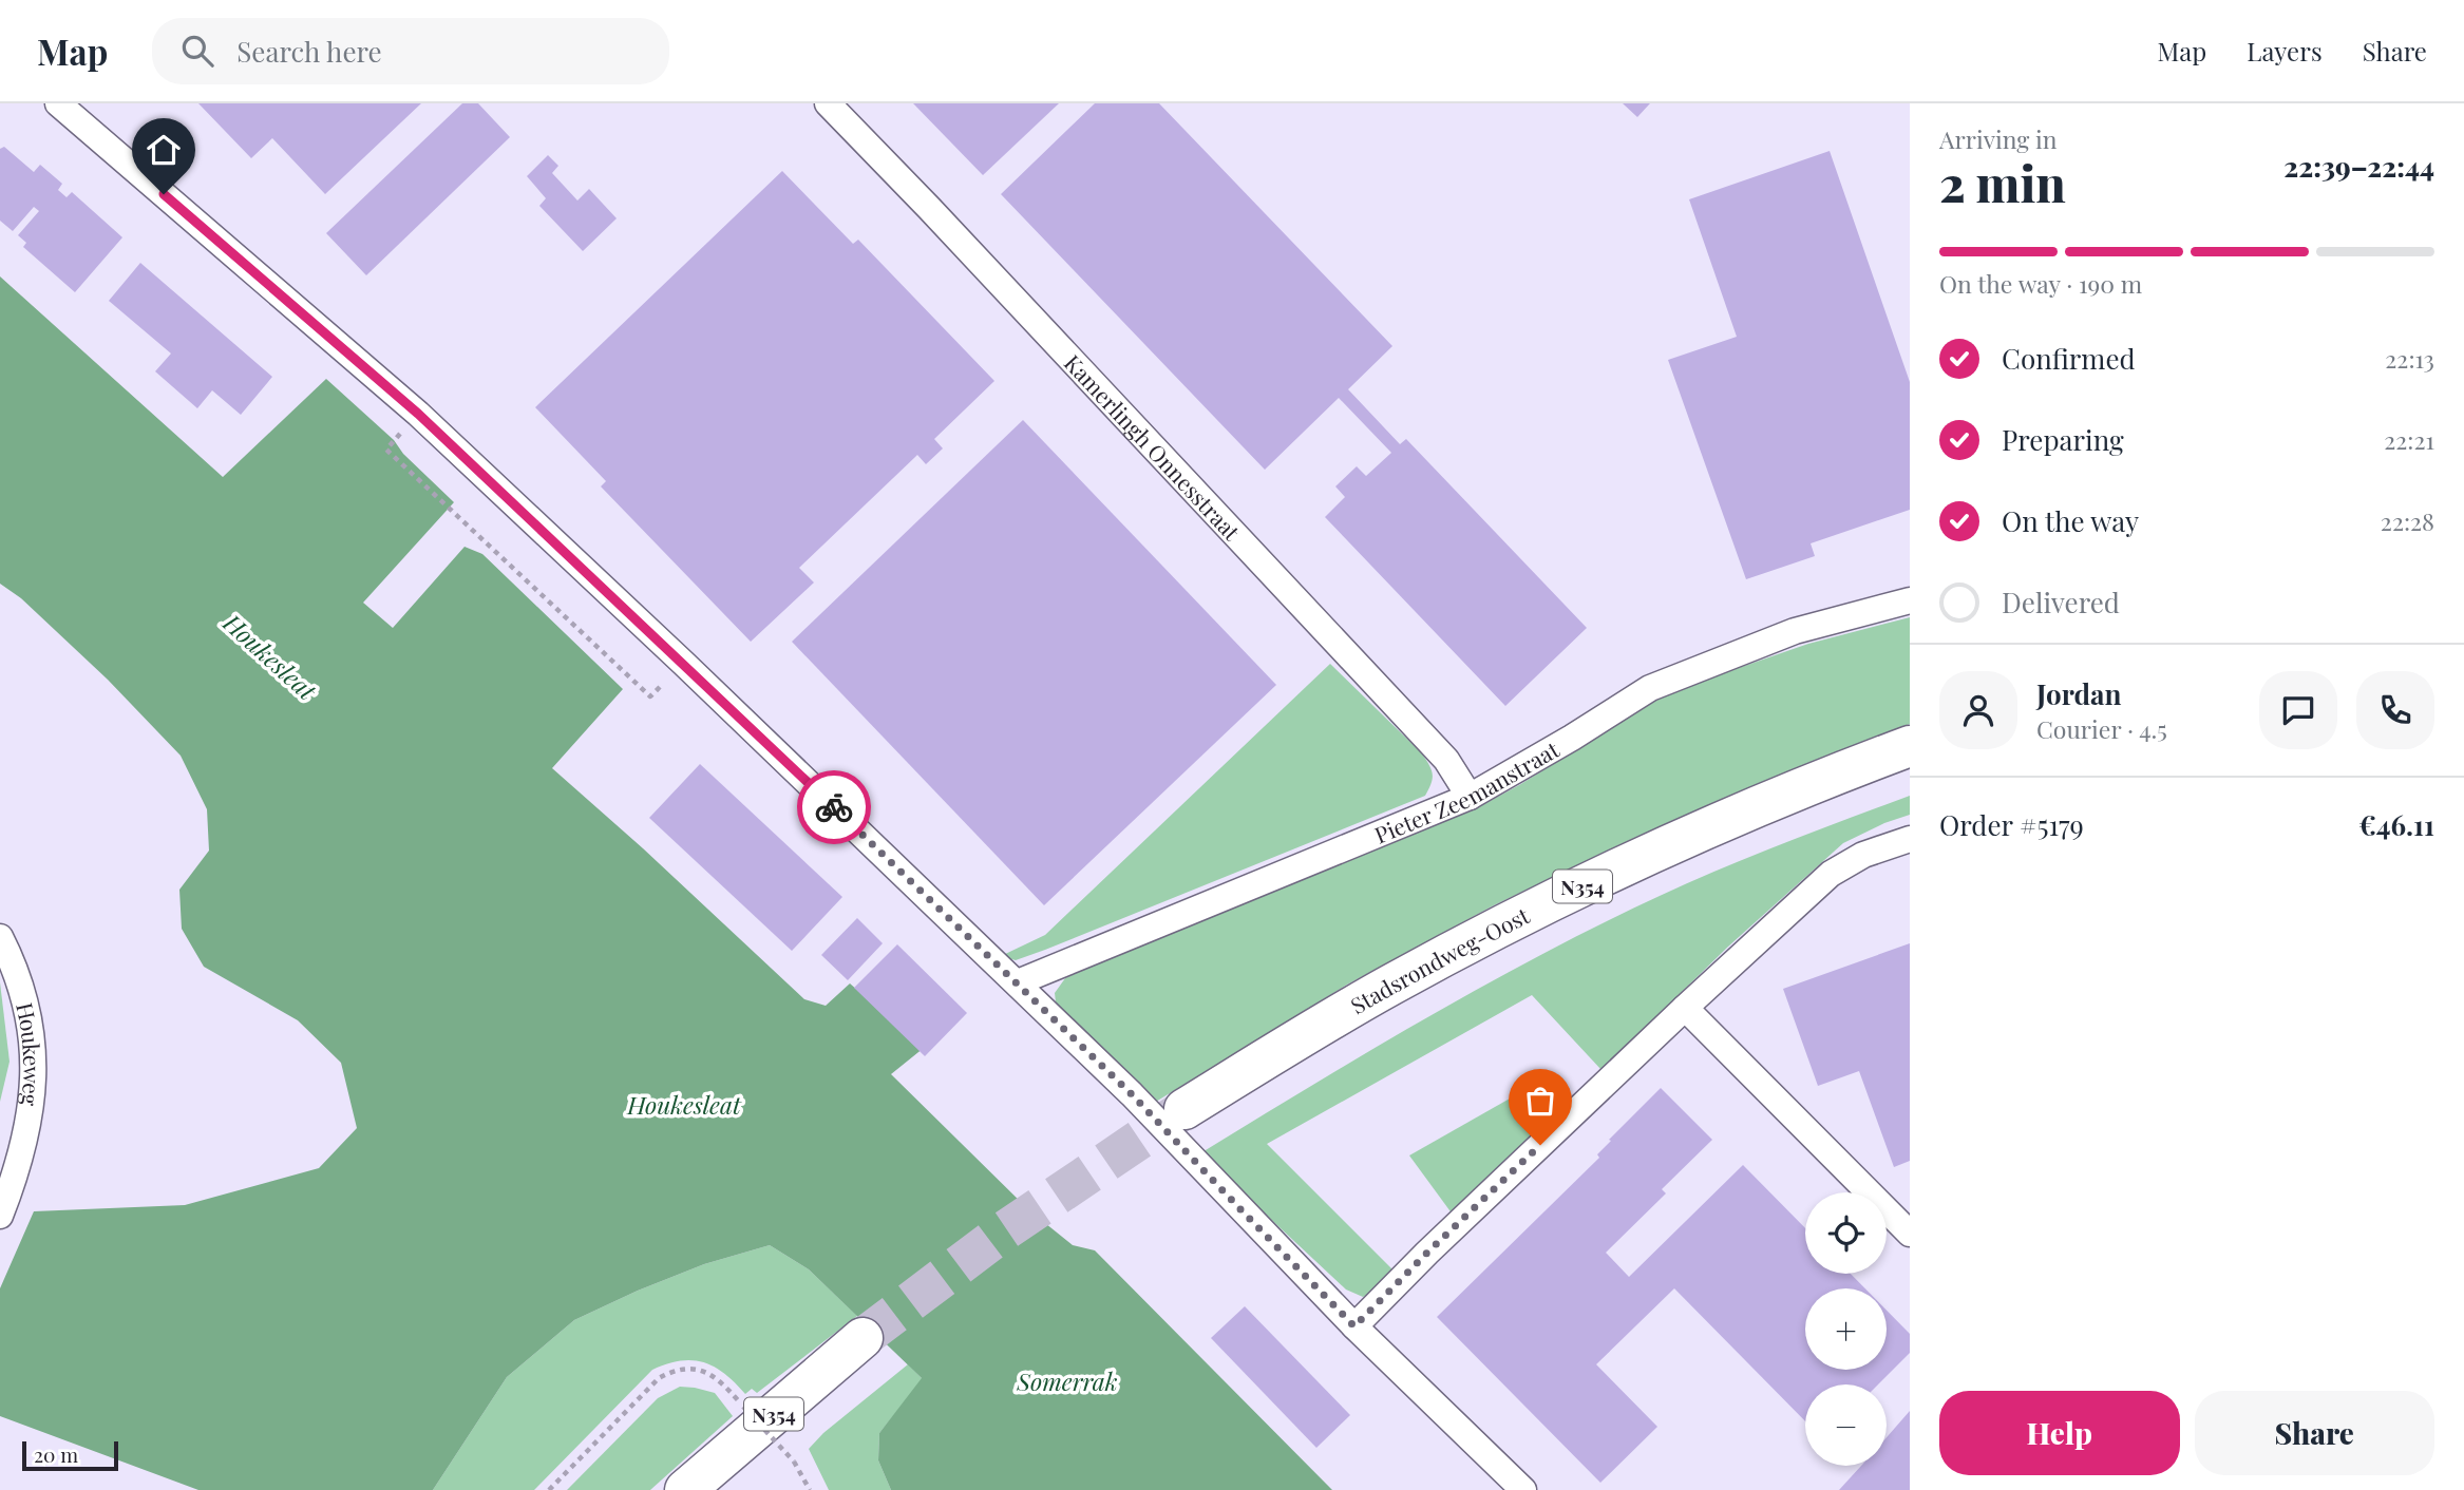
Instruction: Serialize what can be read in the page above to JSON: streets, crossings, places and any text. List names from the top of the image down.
{
  "streets": {
    "main road": ["N354", "Stadsrondweg-Oost"],
    "street": ["Kamerlingh Onnesstraat", "Pieter Zeemanstraat", "Houkeweg"]
  },
  "crossings": [
    ["Kamerlingh Onnesstraat", "Pieter Zeemanstraat"]
  ],
  "water": ["Houkesleat", "Somerrak"],
  "scale_bar": "20 m",
  "page": {
    "header": "Map",
    "search": "Search here",
    "nav": ["Map", "Layers", "Share"],
    "heading": ["2 min", "Arriving in", "22:39–22:44"],
    "panel": [
      "Jordan",
      "Courier · 4.5",
      "Order #5179",
      "€46.11"
    ],
    "bar": "On the way · 190 m",
    "list": [
      ["Confirmed", "22:13"],
      ["Preparing", "22:21"],
      ["On the way", "22:28"],
      "Delivered"
    ],
    "map_buttons": ["+", "−"],
    "buttons": ["Help", "Share"],
    "scale": "20 m"
  }
}
